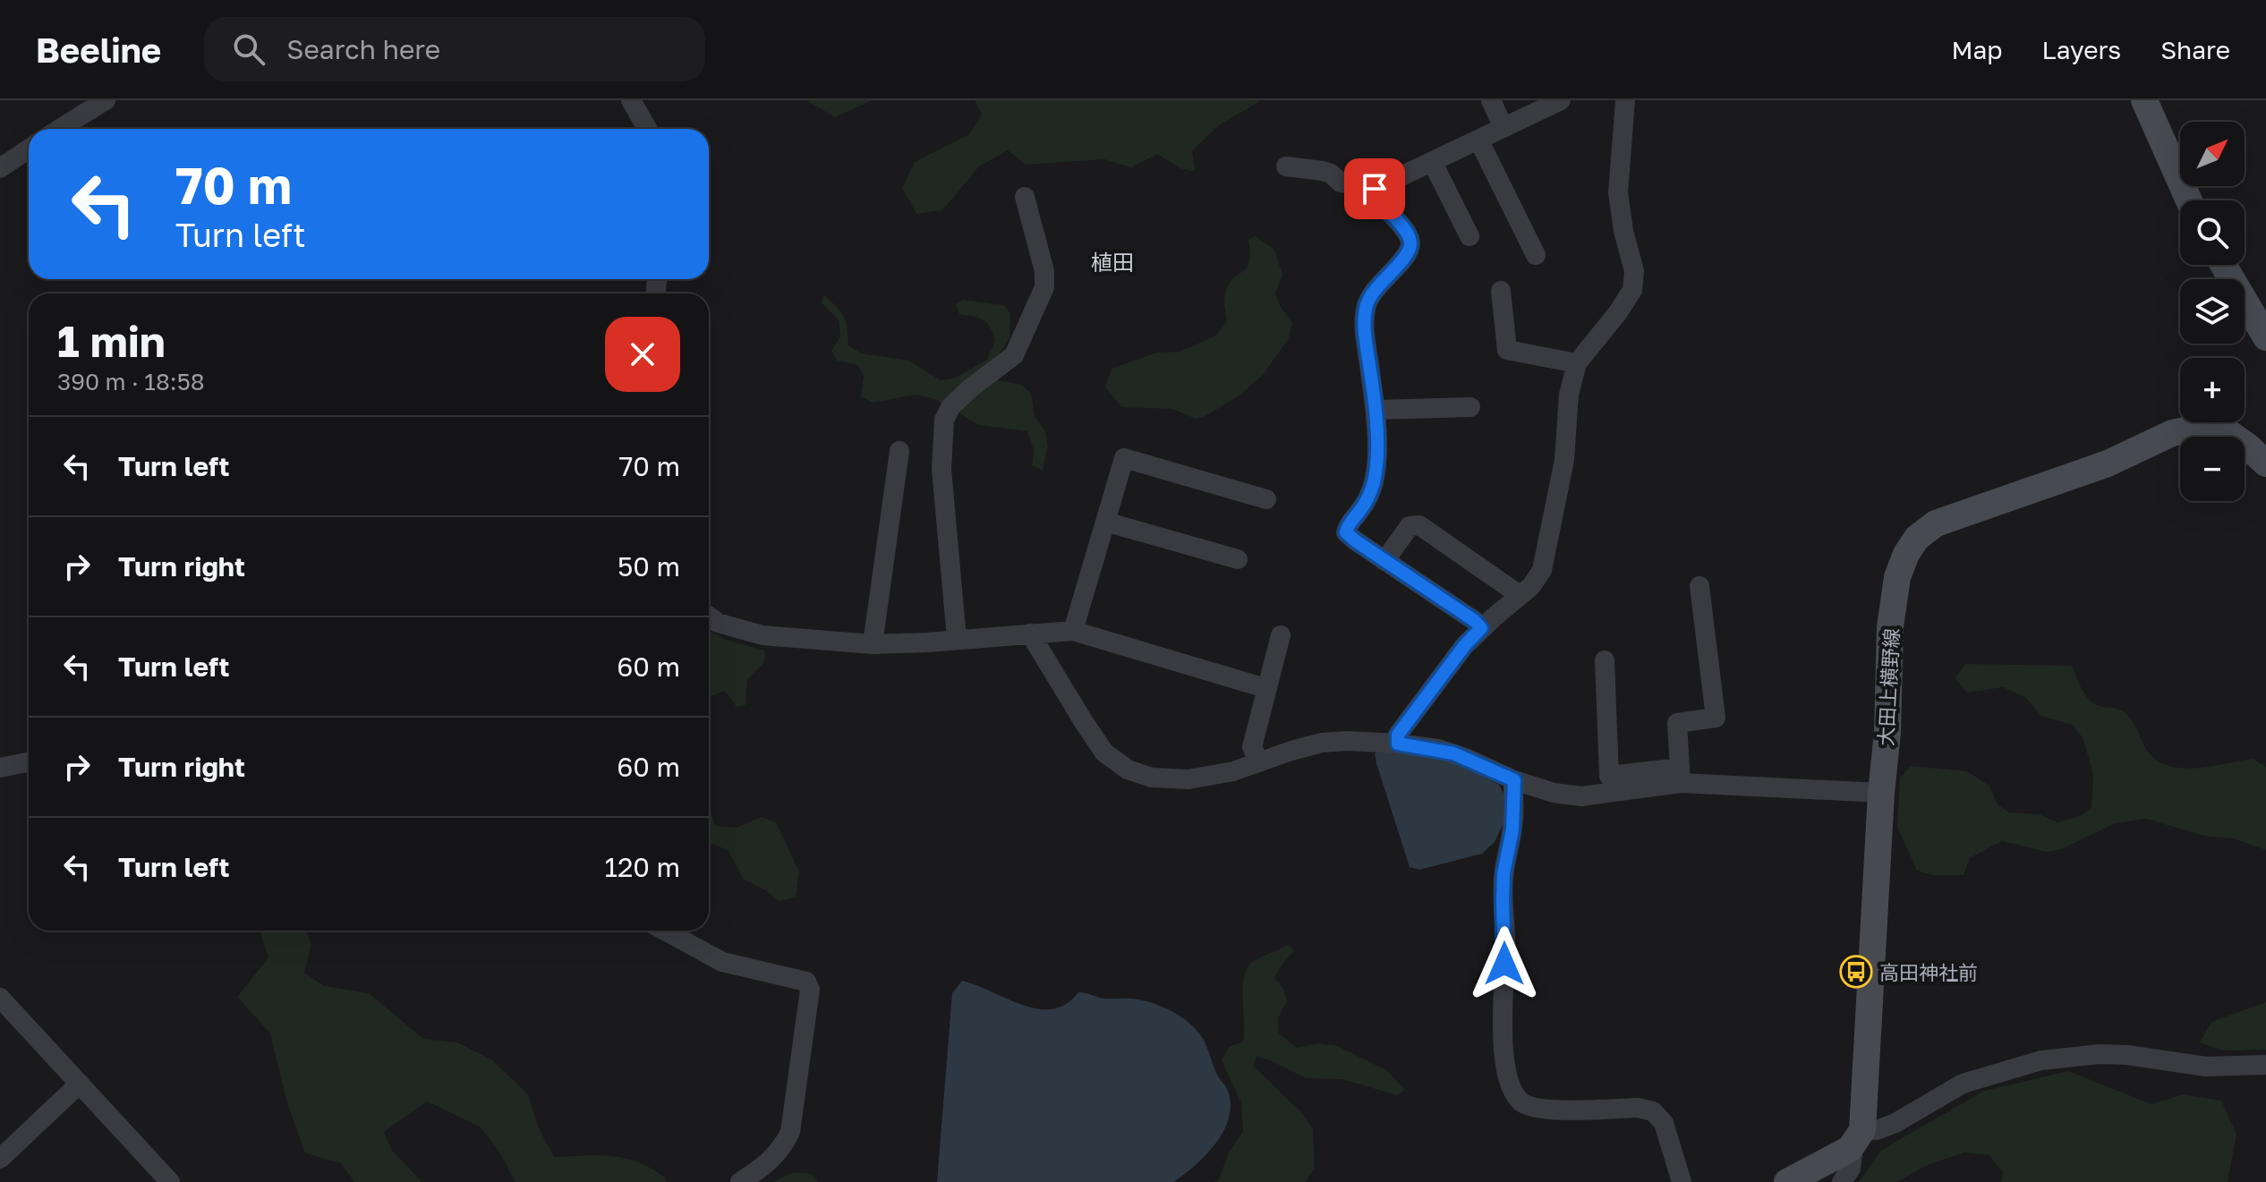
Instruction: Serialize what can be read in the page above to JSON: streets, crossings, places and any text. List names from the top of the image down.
{
  "streets": {
    "main road": ["大田上横野線"]
  },
  "districts": ["植田"],
  "places": {
    "bus stop": ["高田神社前"]
  },
  "north": "top right",
  "page": {
    "header": "Beeline",
    "search": "Search here",
    "nav": ["Map", "Layers", "Share"],
    "map_buttons": ["+", "−"],
    "turn": ["70 m", "Turn left"],
    "heading": ["1 min", "390 m · 18:58"],
    "list": [
      {
        "name": "Turn left",
        "value": "70 m"
      },
      {
        "name": "Turn right",
        "value": "50 m"
      },
      {
        "name": "Turn left",
        "value": "60 m"
      },
      {
        "name": "Turn right",
        "value": "60 m"
      },
      {
        "name": "Turn left",
        "value": "120 m"
      }
    ]
  }
}
